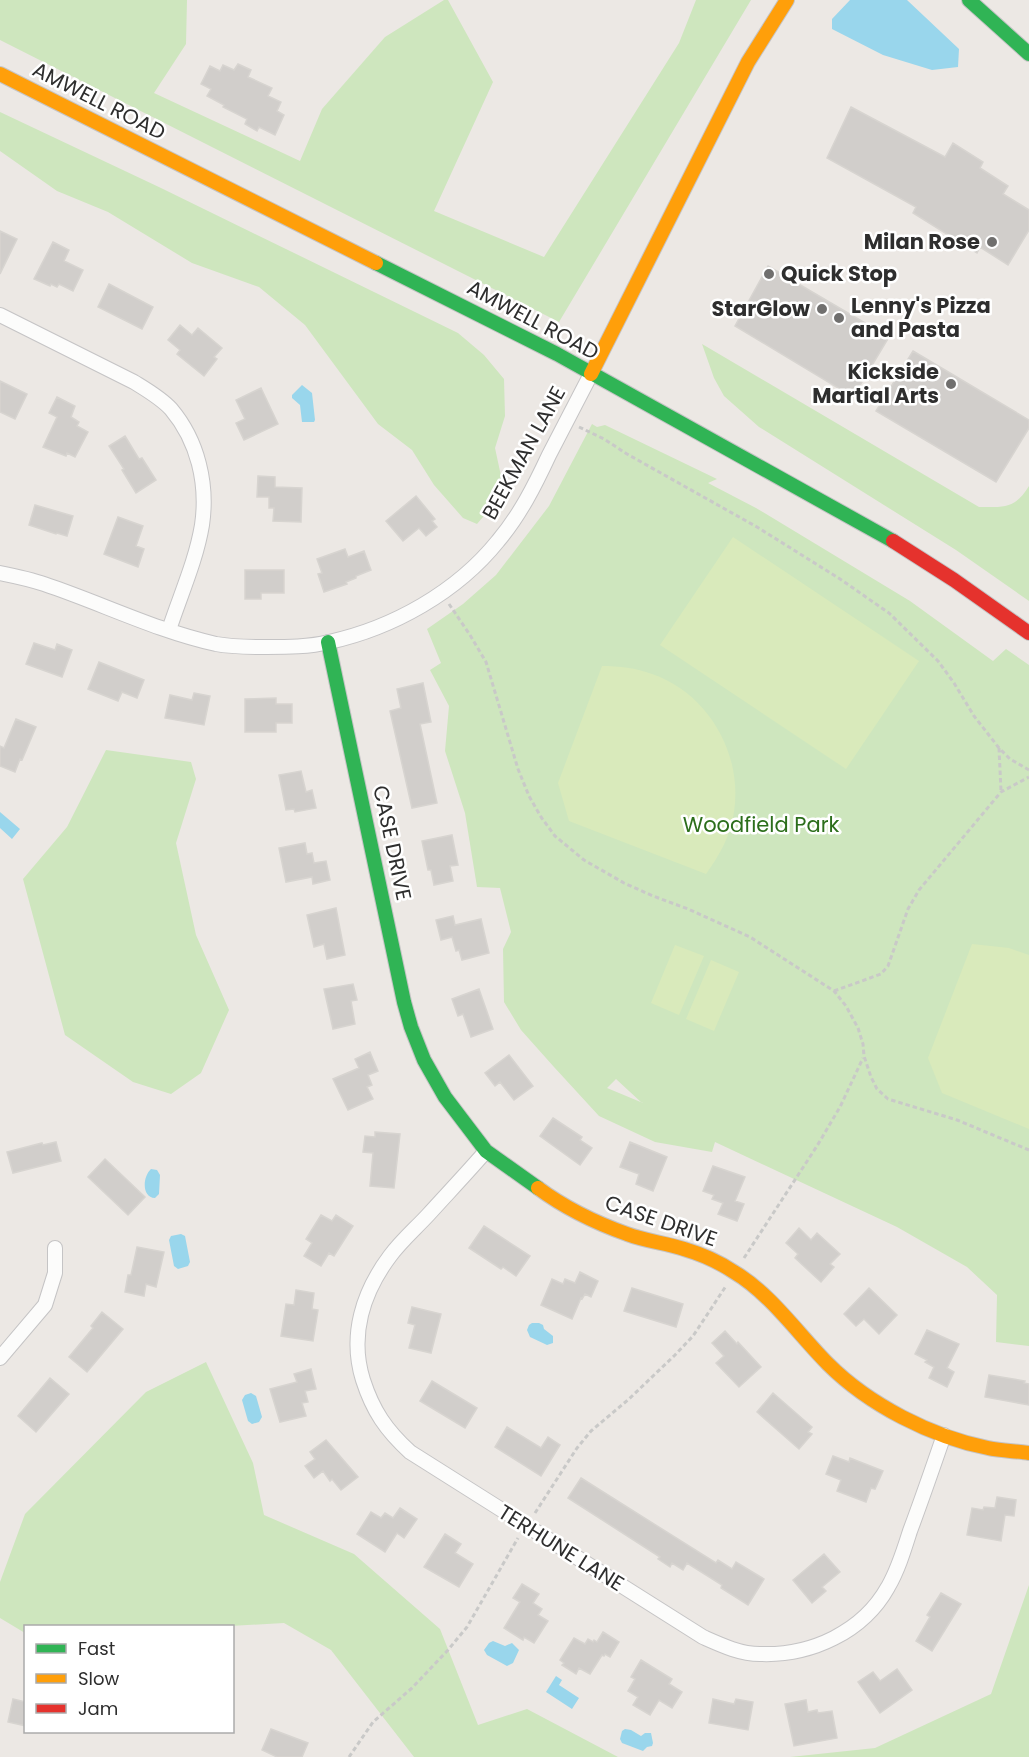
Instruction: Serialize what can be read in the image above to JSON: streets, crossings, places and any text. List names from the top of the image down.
{
  "streets": {
    "street": [
      "AMWELL ROAD",
      "BEEKMAN LANE",
      "CASE DRIVE",
      "TERHUNE LANE"
    ]
  },
  "crossings": [
    ["AMWELL ROAD", "BEEKMAN LANE"],
    ["BEEKMAN LANE", "CASE DRIVE"],
    ["CASE DRIVE", "TERHUNE LANE"]
  ],
  "parks": ["Woodfield Park"],
  "places": [
    "Milan Rose",
    "Quick Stop",
    "StarGlow",
    "Lenny's Pizza and Pasta",
    "Kickside Martial Arts"
  ],
  "legend": ["Fast", "Slow", "Jam"]
}
